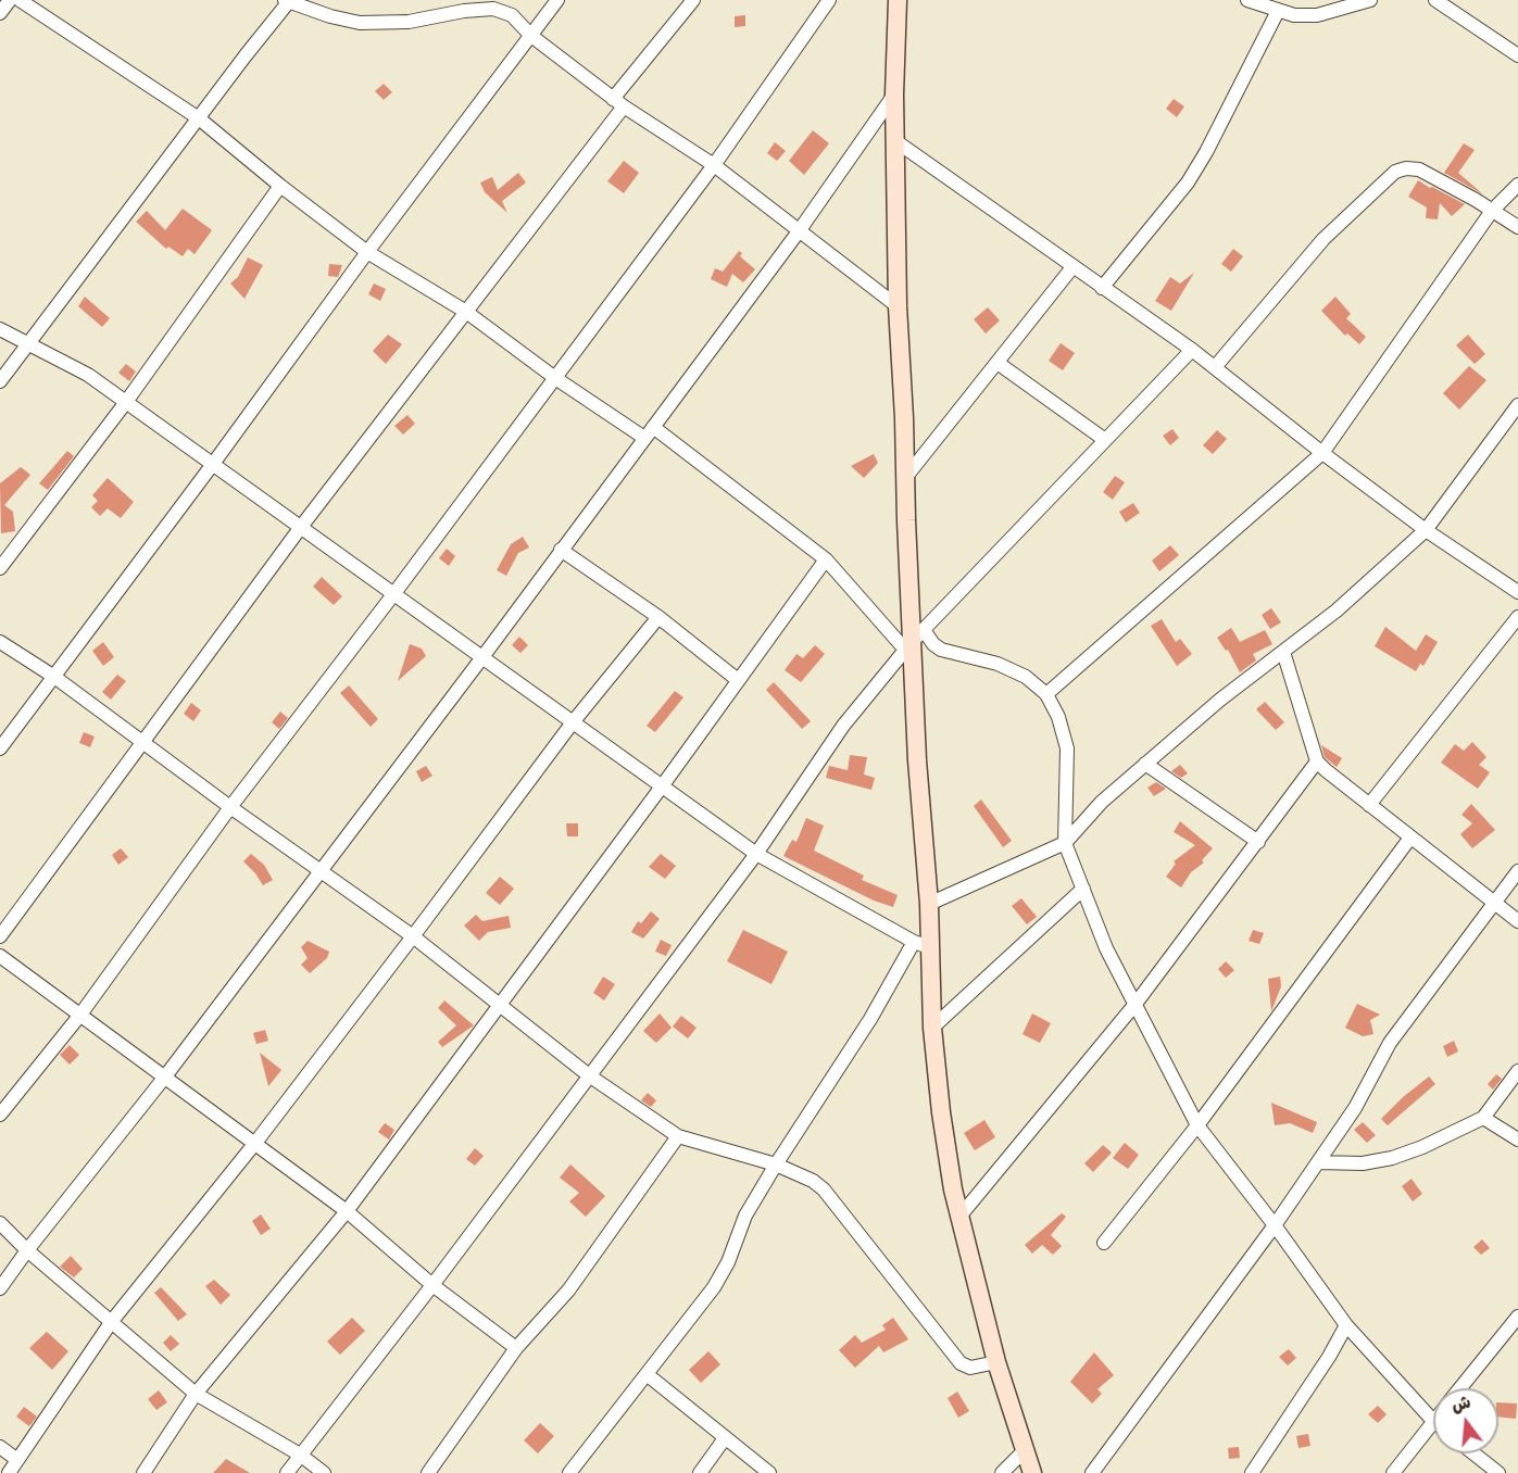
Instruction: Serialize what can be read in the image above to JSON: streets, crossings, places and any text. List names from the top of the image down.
{
  "north": "top"
}
